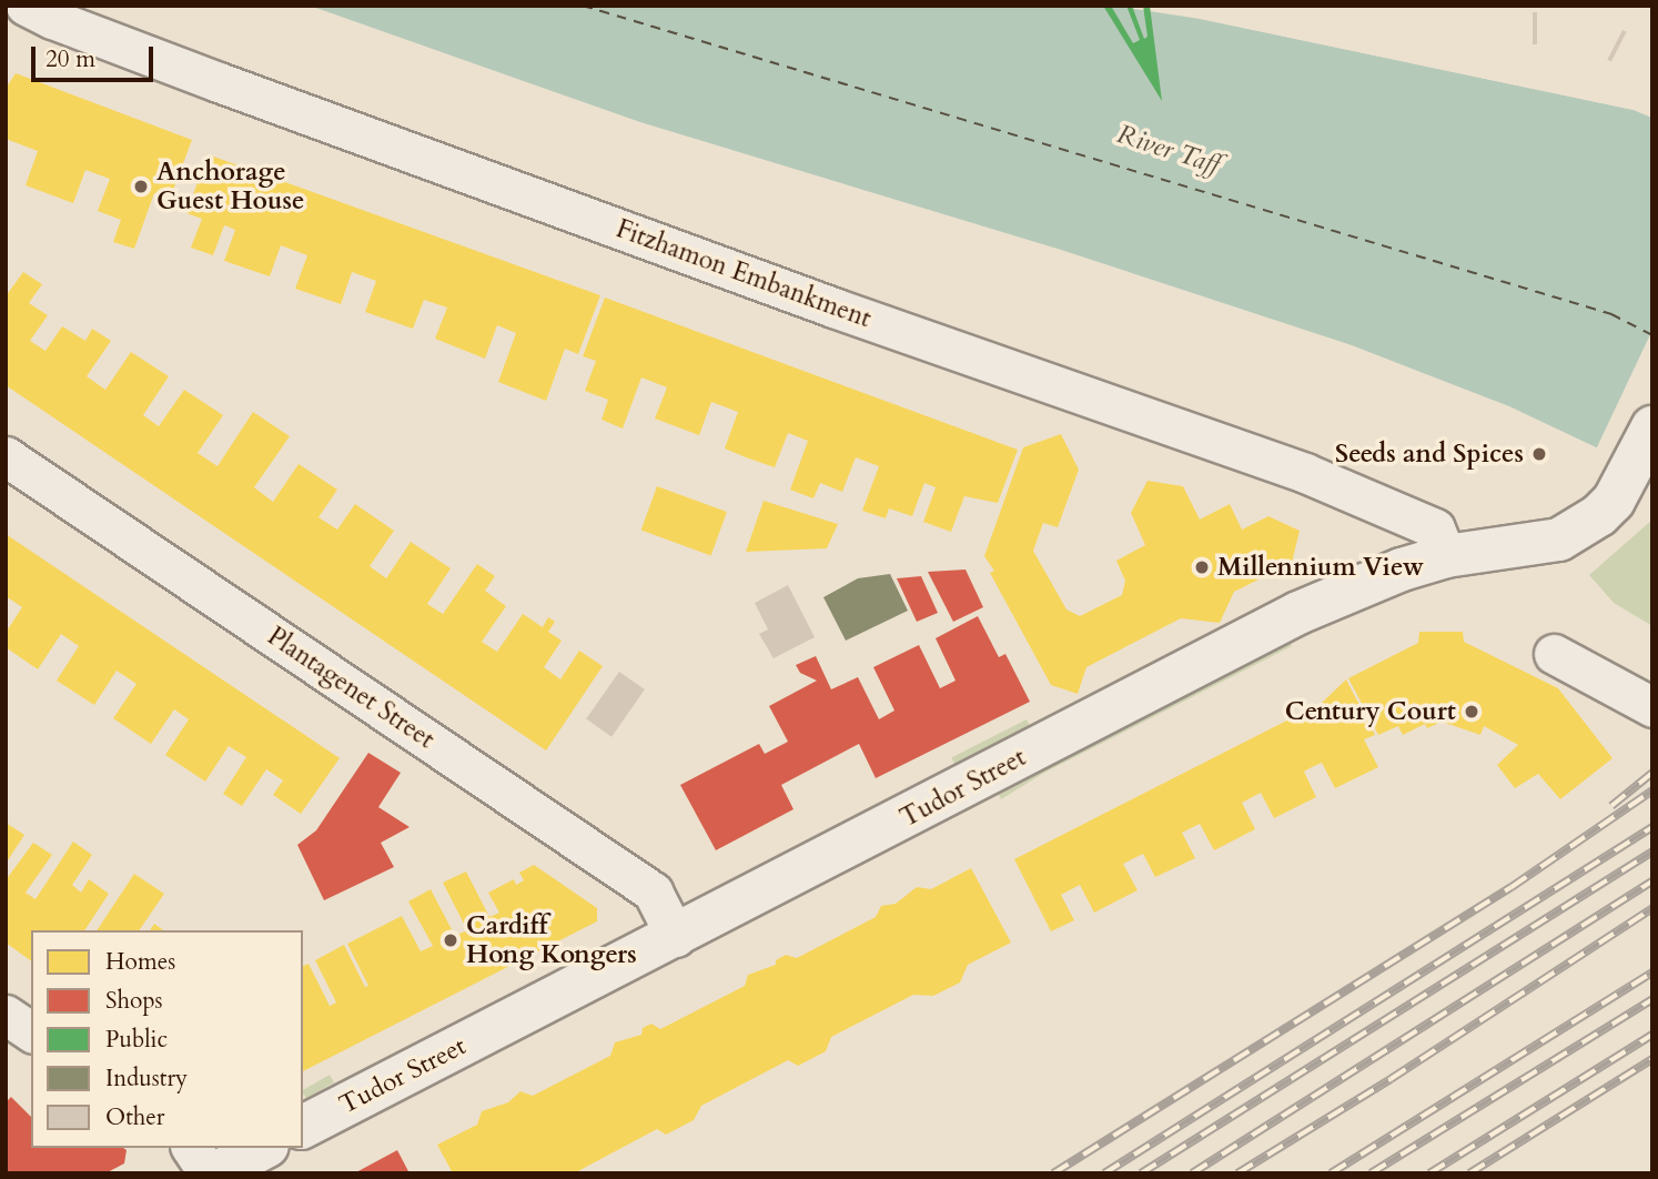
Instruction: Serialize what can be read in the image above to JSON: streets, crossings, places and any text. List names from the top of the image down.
{
  "streets": {
    "street": ["Fitzhamon Embankment", "Plantagenet Street", "Tudor Street"]
  },
  "crossings": [
    ["Fitzhamon Embankment", "Tudor Street"],
    ["Plantagenet Street", "Tudor Street"]
  ],
  "water": ["River Taff"],
  "places": [
    "Anchorage Guest House",
    "Seeds and Spices",
    "Millennium View",
    "Century Court",
    "Cardiff Hong Kongers"
  ],
  "legend": [
    "Homes",
    "Shops",
    "Public",
    "Industry",
    "Other"
  ],
  "scale_bar": "20 m"
}
